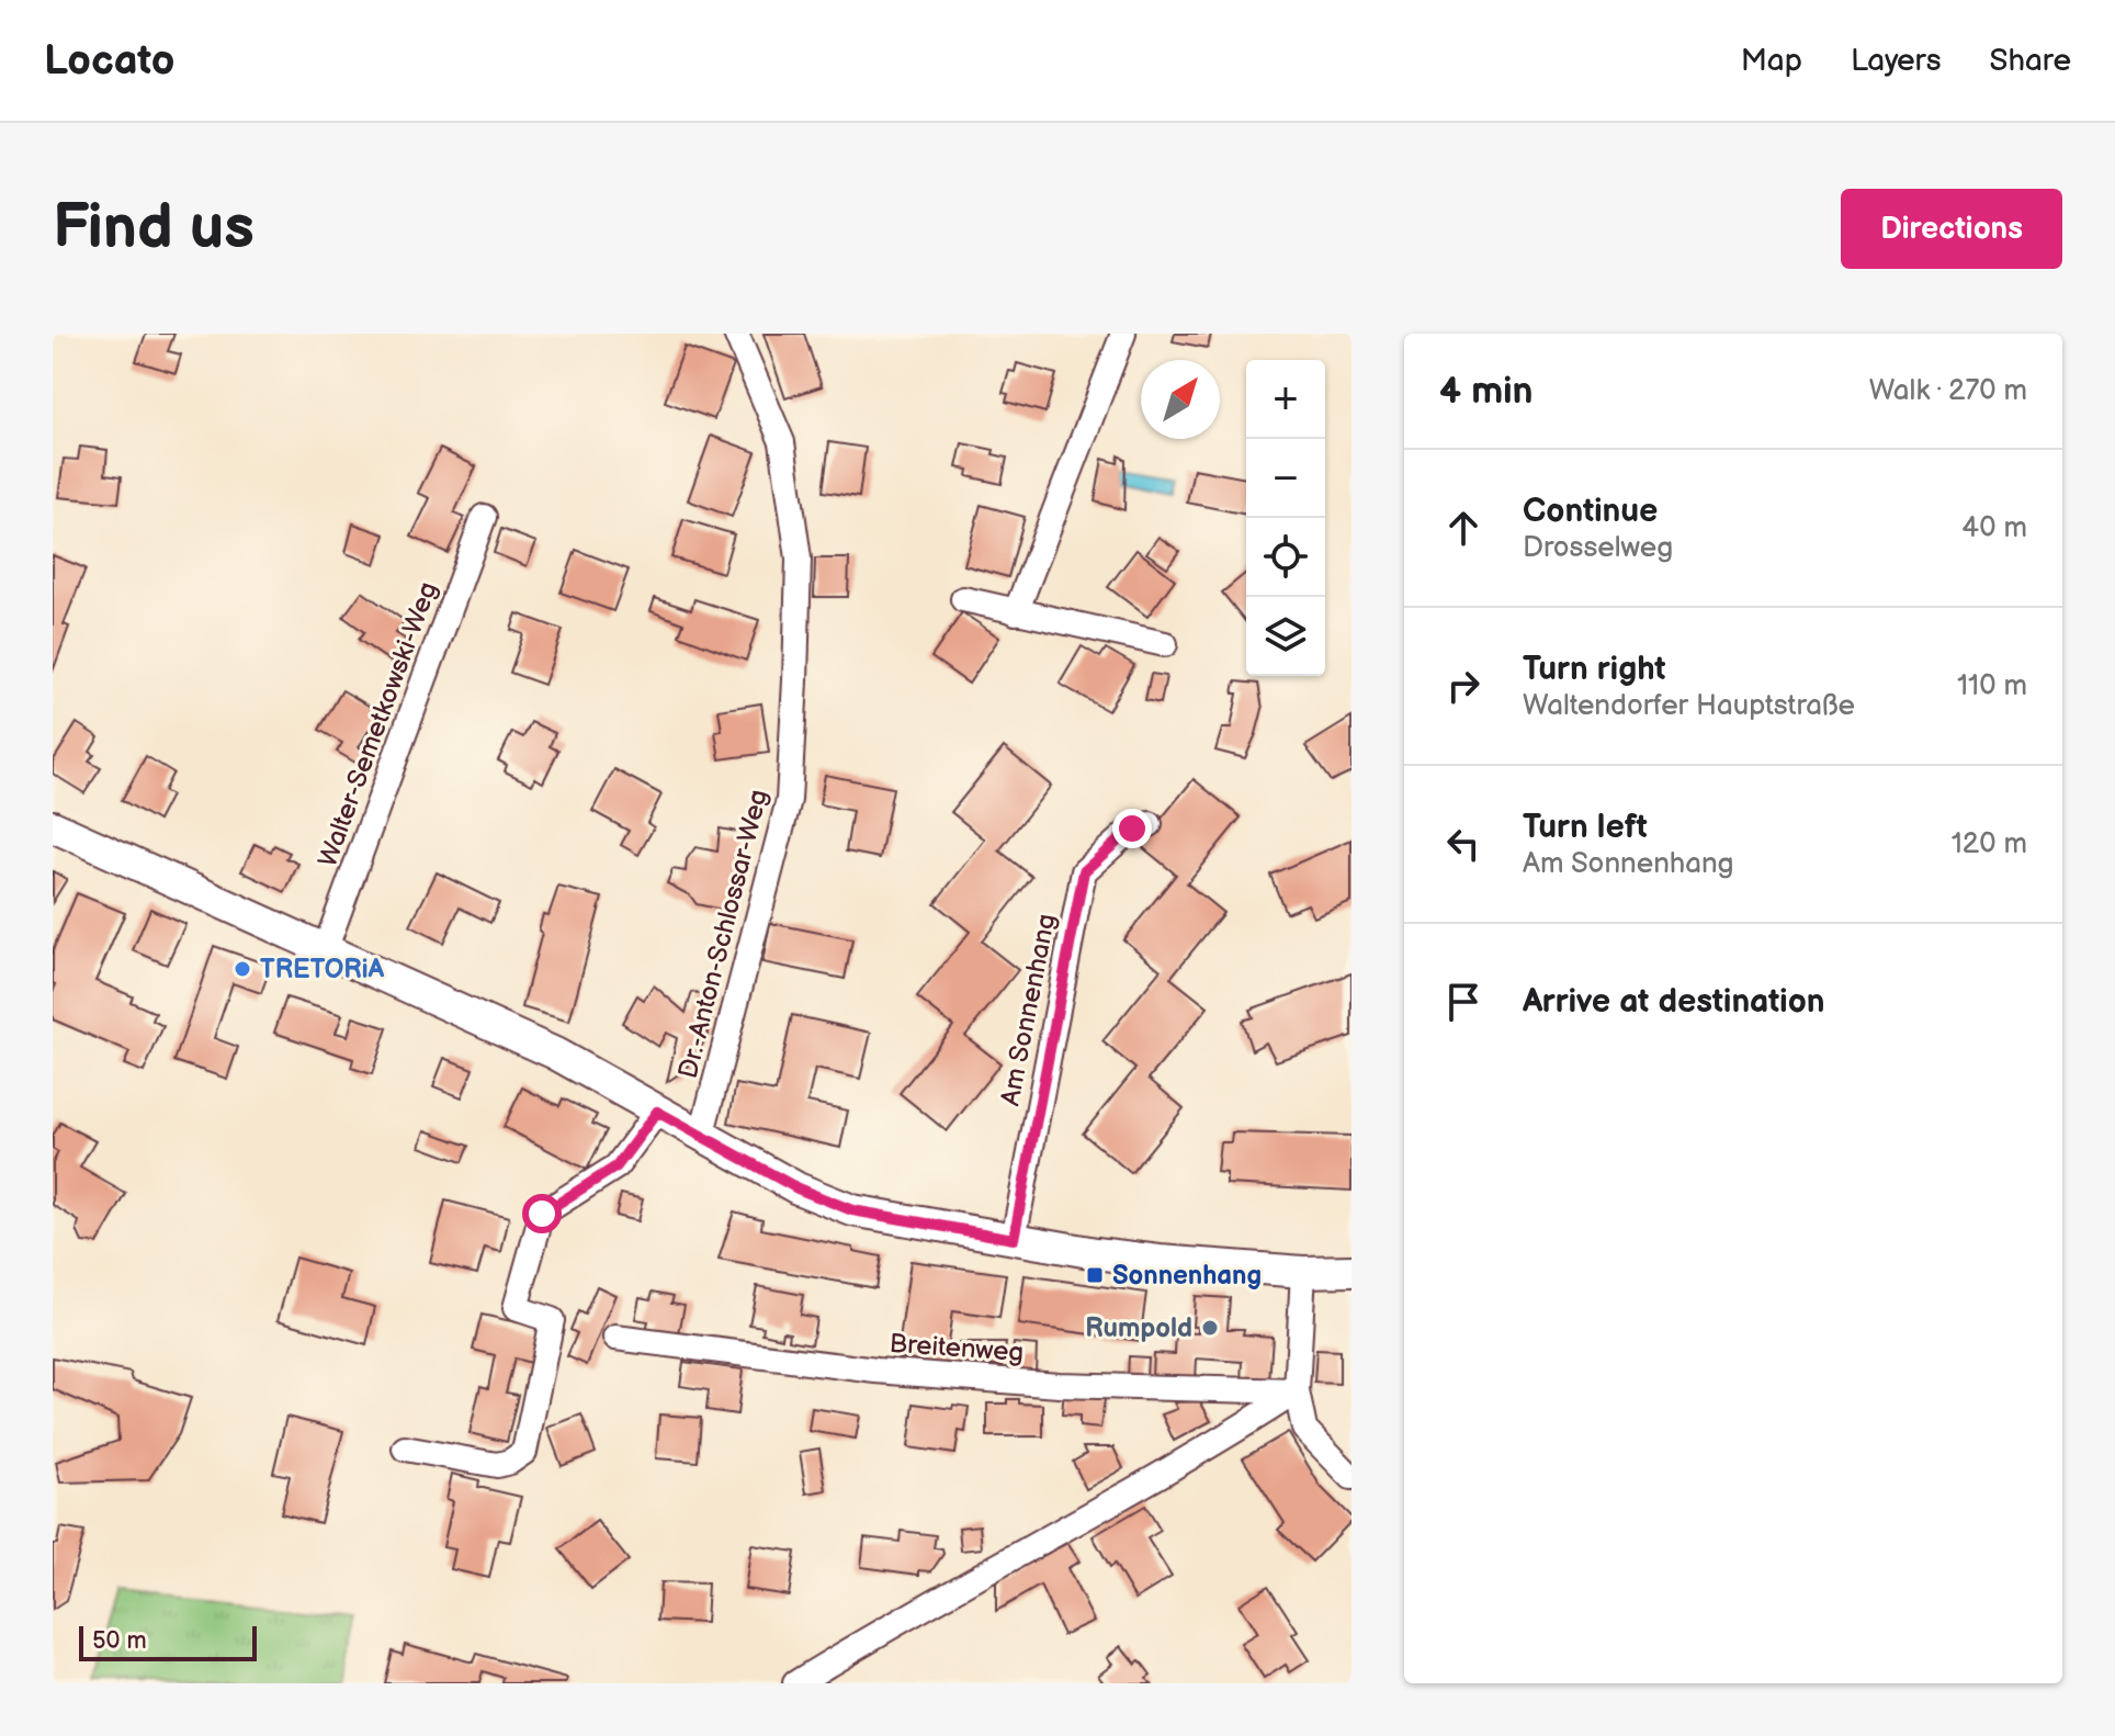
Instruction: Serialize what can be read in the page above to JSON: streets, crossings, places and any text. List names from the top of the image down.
{
  "streets": {
    "street": [
      "Walter-Semetkowski-Weg",
      "Dr.-Anton-Schlossar-Weg",
      "Am Sonnenhang",
      "Breitenweg"
    ]
  },
  "places": {
    "other": ["TRETORiA", "Rumpold"],
    "transit": ["Sonnenhang"]
  },
  "scale_bar": "50 m",
  "north": "top right",
  "page": {
    "header": "Locato",
    "nav": ["Map", "Layers", "Share"],
    "buttons": "Directions",
    "title": "Find us",
    "heading": ["4 min", "Walk · 270 m"],
    "map_buttons": ["+", "−"],
    "list": [
      ["Continue", "Drosselweg", "40 m"],
      ["Turn right", "Waltendorfer Hauptstraße", "110 m"],
      ["Turn left", "Am Sonnenhang", "120 m"],
      "Arrive at destination"
    ],
    "scale": "50 m"
  }
}
